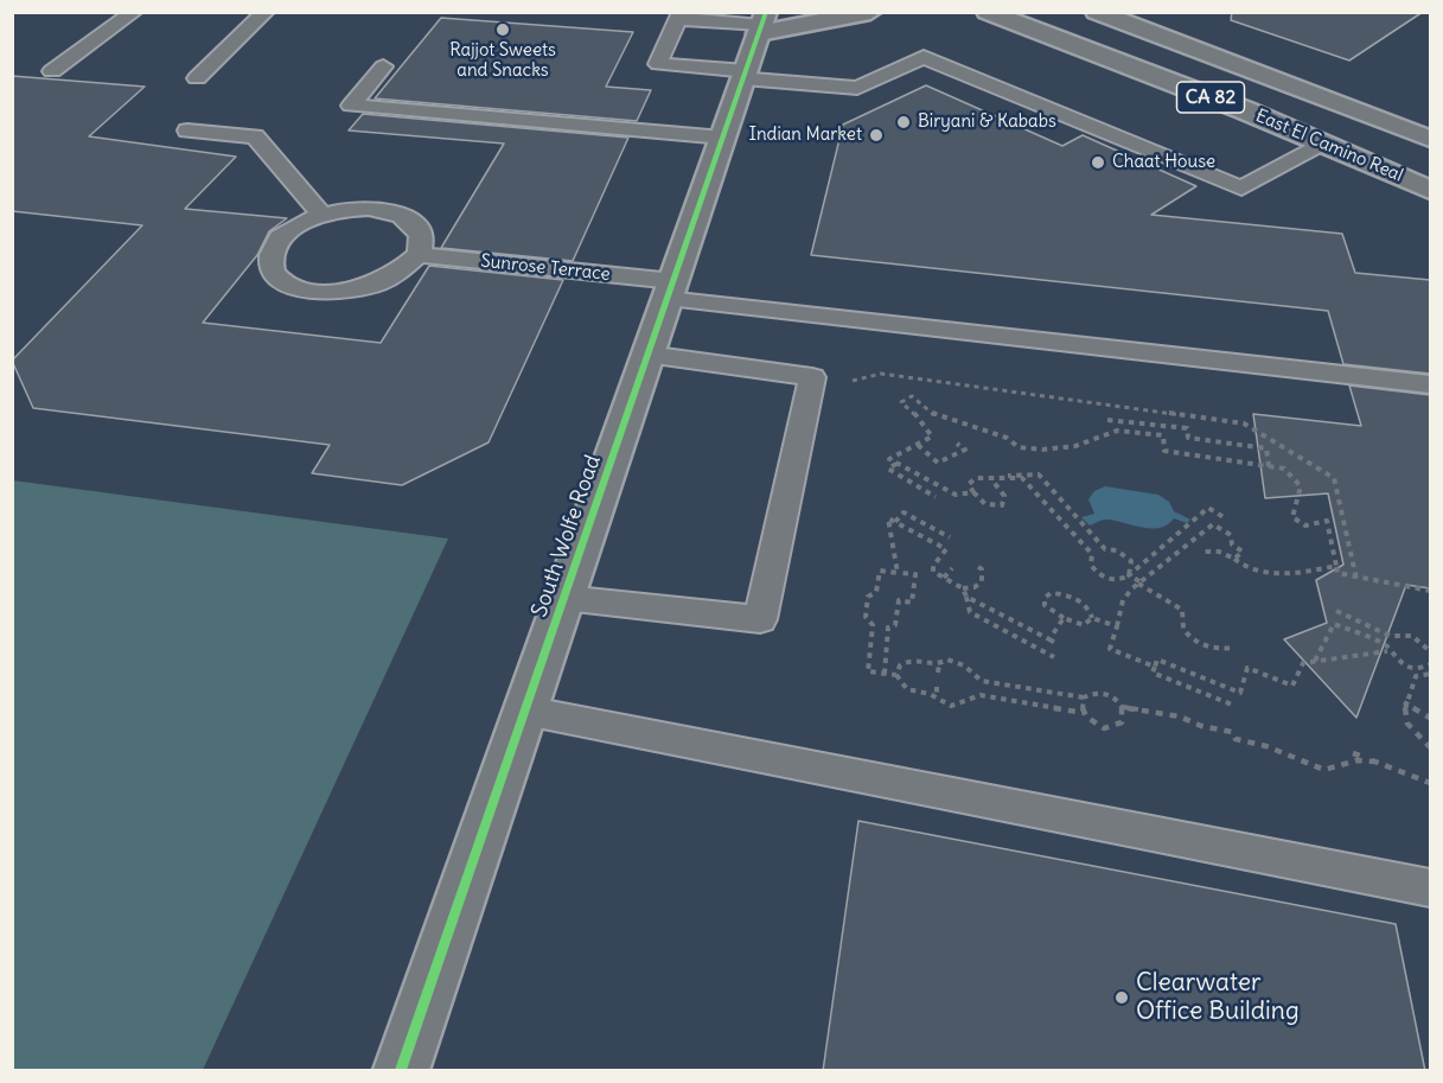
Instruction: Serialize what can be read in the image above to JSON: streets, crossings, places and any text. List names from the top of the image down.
{
  "streets": {
    "main road": ["CA 82", "East El Camino Real", "South Wolfe Road"],
    "lane": ["Sunrose Terrace"]
  },
  "crossings": [
    ["Sunrose Terrace", "South Wolfe Road"]
  ],
  "places": [
    "Rajjot Sweets and Snacks",
    "Biryani & Kababs",
    "Indian Market",
    "Chaat House",
    "Clearwater Office Building"
  ]
}
